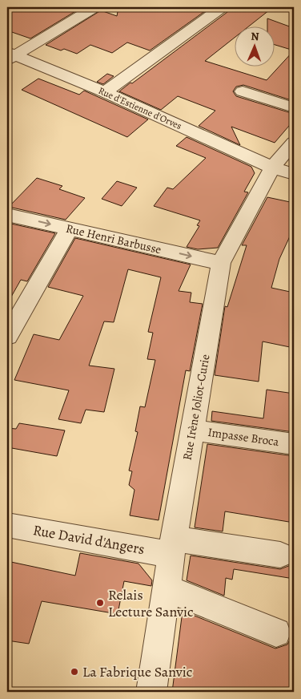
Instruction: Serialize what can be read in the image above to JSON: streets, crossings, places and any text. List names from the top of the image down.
{
  "streets": {
    "street": [
      "Rue d'Estienne d'Orves",
      "Rue Henri Barbusse",
      "Rue Irène Joliot-Curie",
      "Impasse Broca",
      "Rue David d'Angers"
    ]
  },
  "crossings": [
    ["Rue d'Estienne d'Orves", "Rue Irène Joliot-Curie"],
    ["Rue Henri Barbusse", "Rue Irène Joliot-Curie"],
    ["Rue Irène Joliot-Curie", "Impasse Broca"],
    ["Rue Irène Joliot-Curie", "Rue David d'Angers"]
  ],
  "one_way": ["Rue Henri Barbusse"],
  "places": ["Relais Lecture Sanvic", "La Fabrique Sanvic"],
  "north": "top"
}
